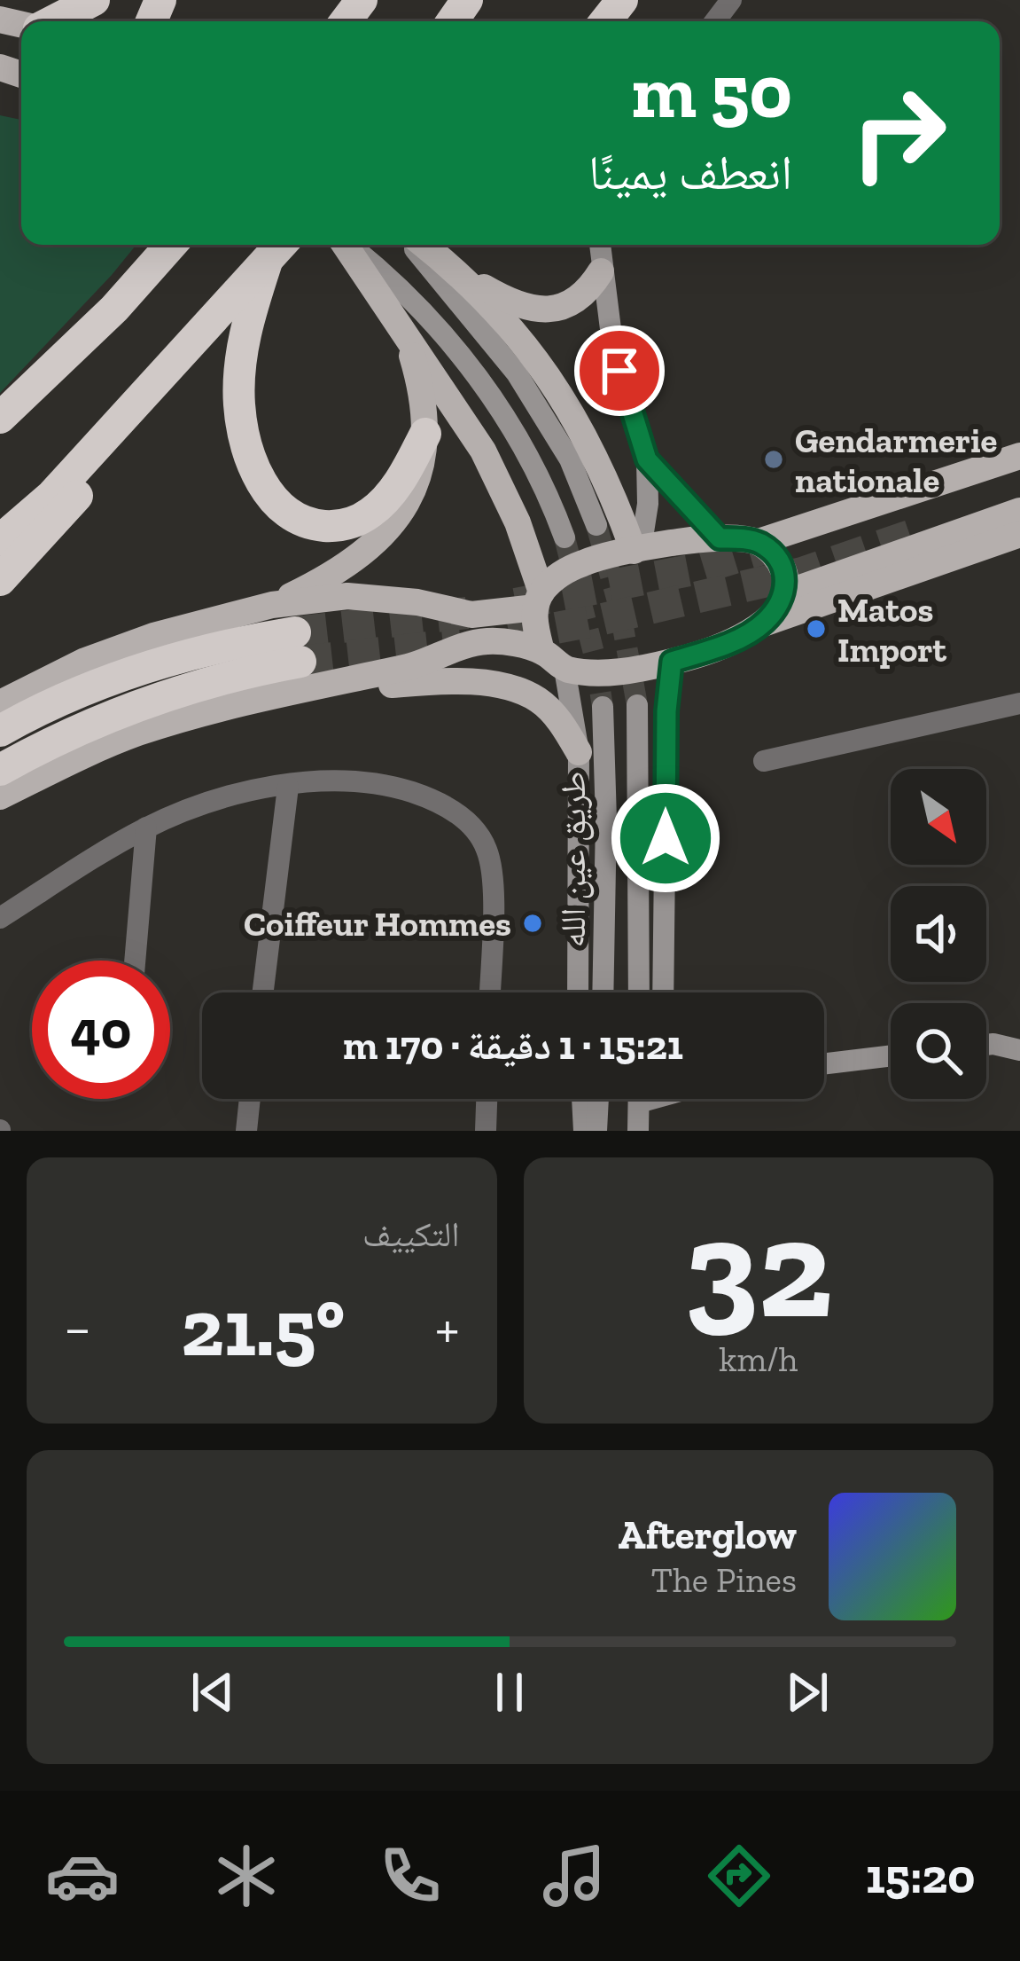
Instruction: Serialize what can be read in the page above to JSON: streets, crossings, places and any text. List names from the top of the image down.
{
  "streets": {
    "main road": ["طريق عين الله"]
  },
  "places": ["Gendarmerie nationale", "Matos Import", "Coiffeur Hommes"],
  "north": "bottom right",
  "page": {
    "turn": ["50 m", "انعطف يمينًا"],
    "limit": "40",
    "trip": "15:21 · 1 دقيقة · 170 m",
    "tile": [
      ["32", "km/h"],
      "التكييف"
    ],
    "heat": ["−", "21.5°", "+"],
    "song": ["Afterglow", "The Pines"],
    "tabs": "15:20"
  }
}
